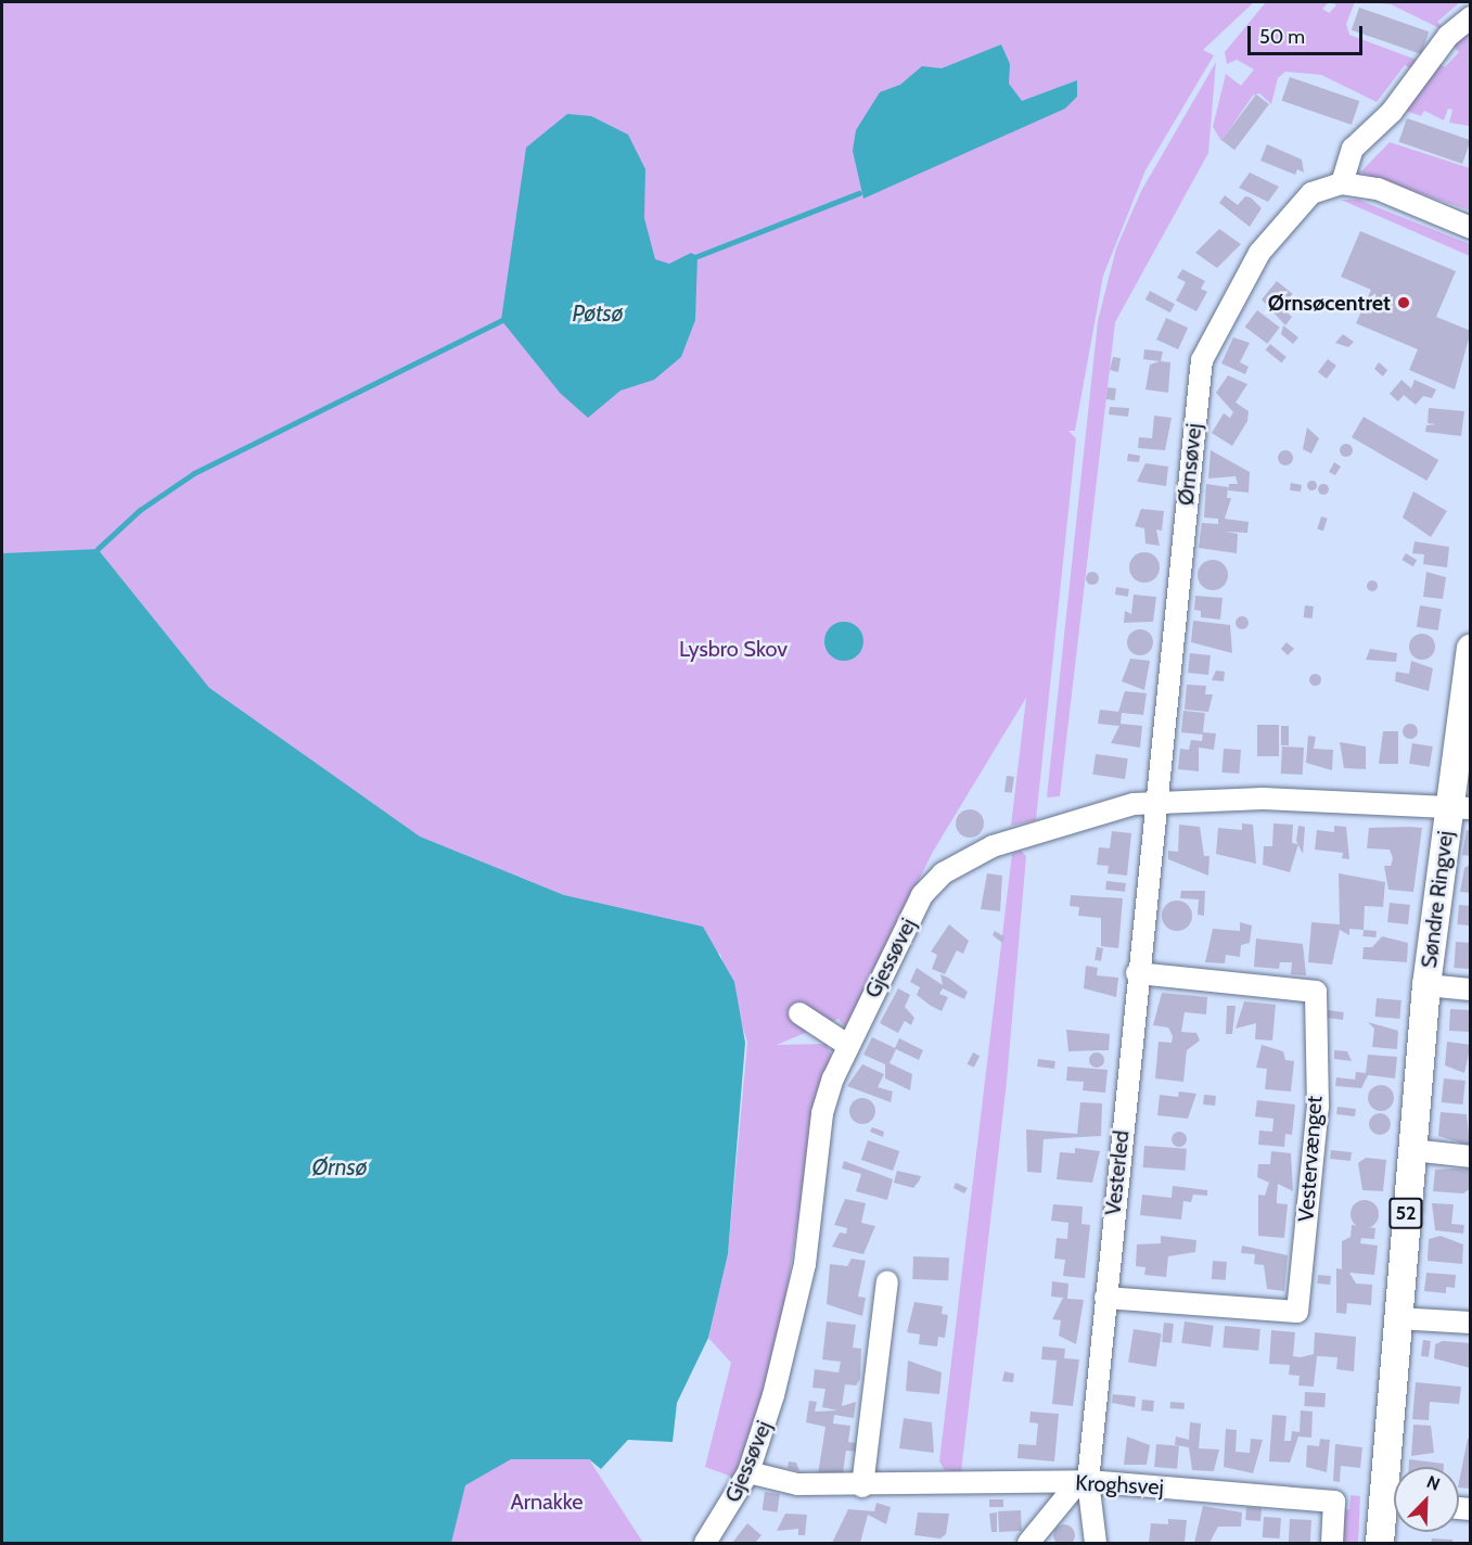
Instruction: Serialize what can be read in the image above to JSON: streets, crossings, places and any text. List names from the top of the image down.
{
  "streets": {
    "main road": ["Søndre Ringvej", "52"],
    "street": [
      "Ørnsøvej",
      "Gjessøvej",
      "Vestervænget",
      "Vesterled",
      "Kroghsvej"
    ]
  },
  "crossings": [
    ["Ørnsøvej", "Gjessøvej"],
    ["Ørnsøvej", "Vesterled"],
    ["Søndre Ringvej", "Gjessøvej"],
    ["Gjessøvej", "Vesterled"],
    ["Gjessøvej", "Kroghsvej"],
    ["Vestervænget", "Vesterled"],
    ["Vesterled", "Kroghsvej"]
  ],
  "water": ["Pøtsø", "Ørnsø"],
  "parks": ["Lysbro Skov", "Arnakke"],
  "places": ["Ørnsøcentret"],
  "scale_bar": "50 m",
  "north": "top right"
}
